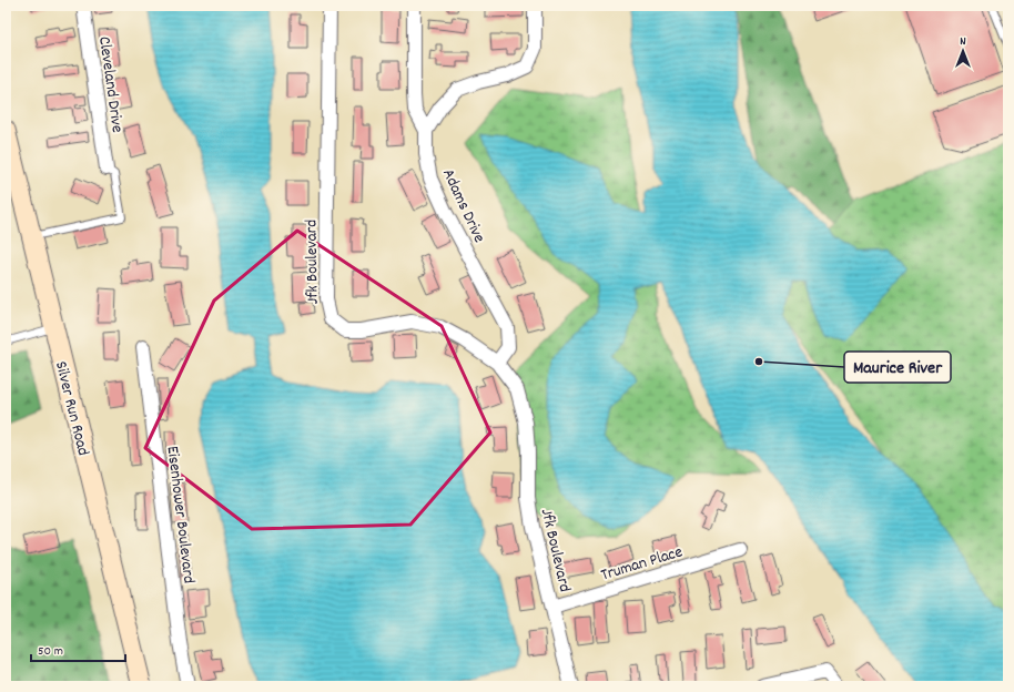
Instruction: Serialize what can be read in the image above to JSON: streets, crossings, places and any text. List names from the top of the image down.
{
  "streets": {
    "main road": ["Silver Run Road"],
    "street": [
      "Cleveland Drive",
      "Adams Drive",
      "Jfk Boulevard",
      "Eisenhower Boulevard",
      "Truman Place"
    ]
  },
  "crossings": [
    ["Adams Drive", "Jfk Boulevard"],
    ["Jfk Boulevard", "Truman Place"]
  ],
  "places": ["Maurice River"],
  "scale_bar": "50 m",
  "north": "top"
}
